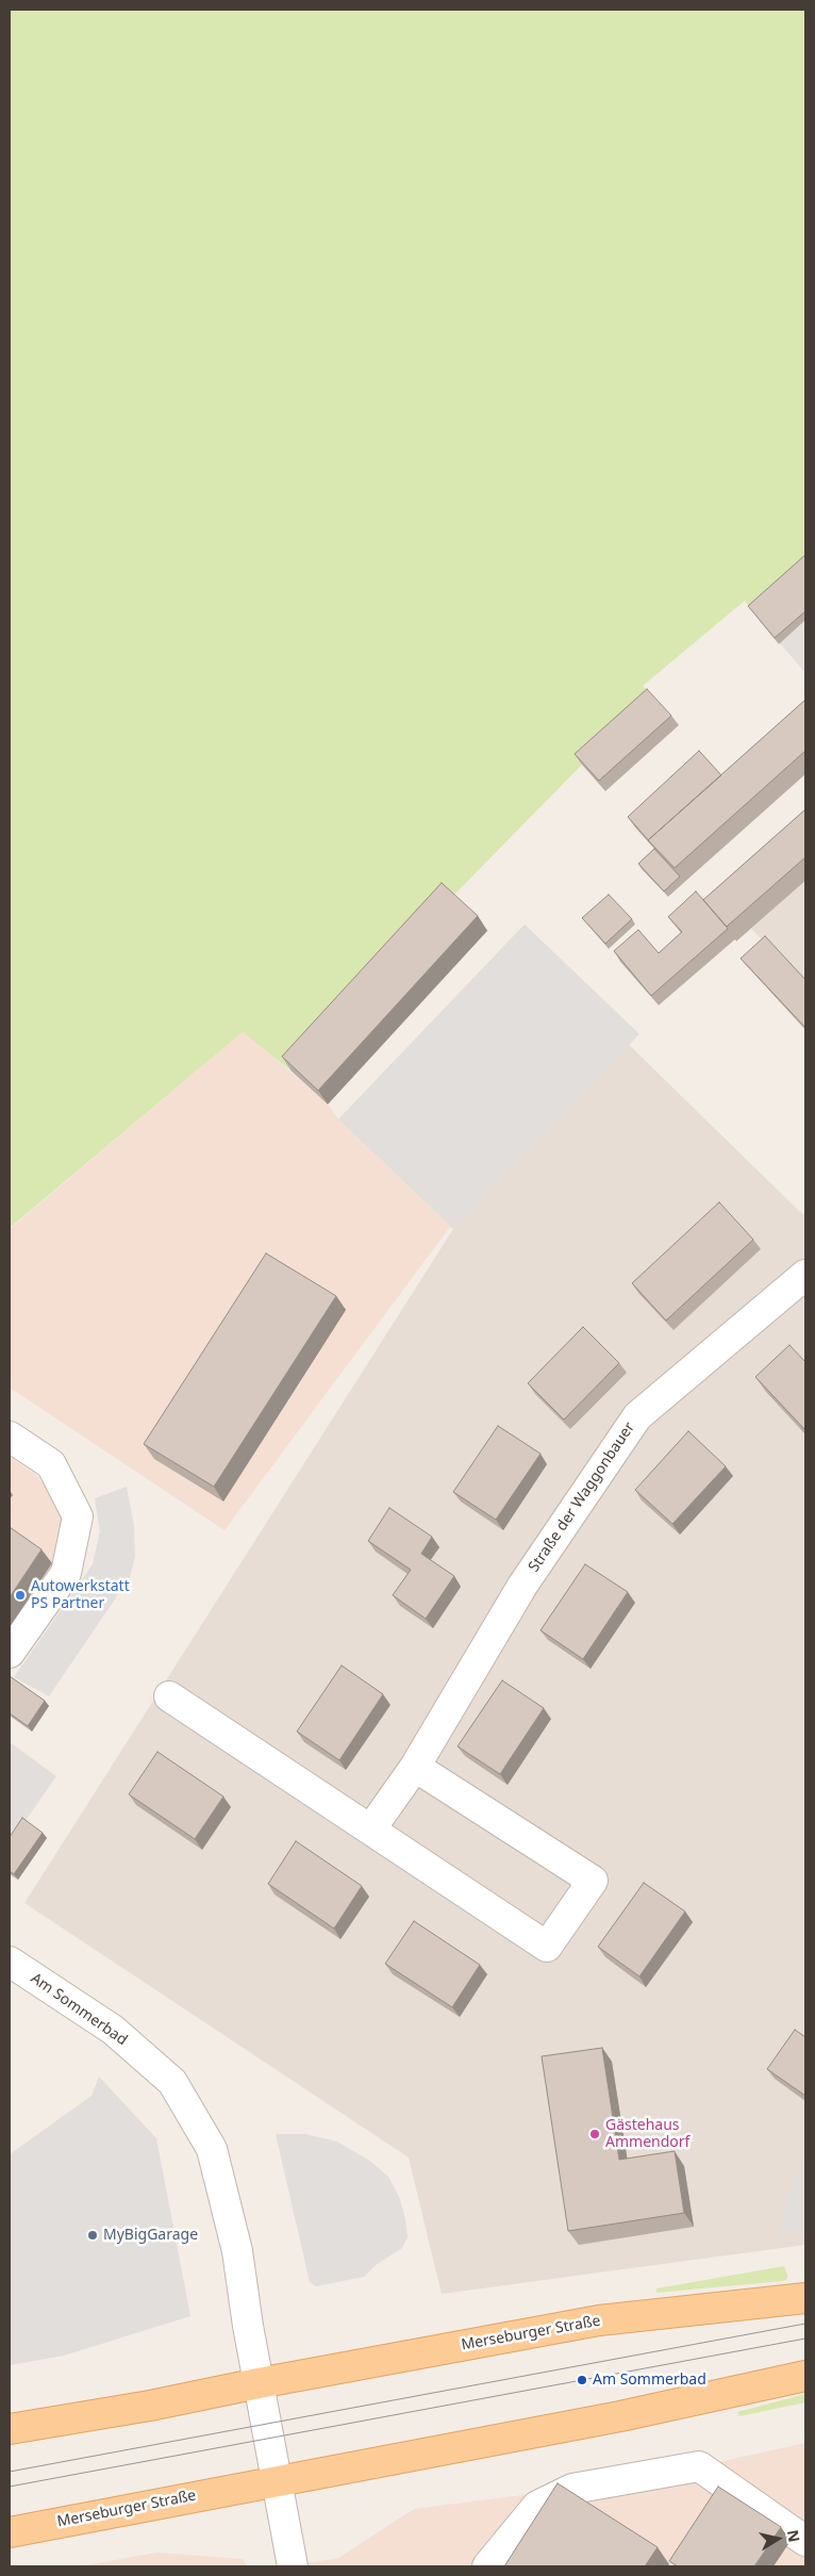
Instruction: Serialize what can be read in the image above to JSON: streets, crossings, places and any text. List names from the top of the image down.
{
  "streets": {
    "main road": ["Merseburger Straße"],
    "street": ["Straße der Waggonbauer", "Am Sommerbad"]
  },
  "crossings": [
    ["Am Sommerbad", "Merseburger Straße"]
  ],
  "places": [
    "Autowerkstatt PS Partner",
    "Gästehaus Ammendorf",
    "MyBigGarage",
    "Am Sommerbad"
  ],
  "north": "right"
}
